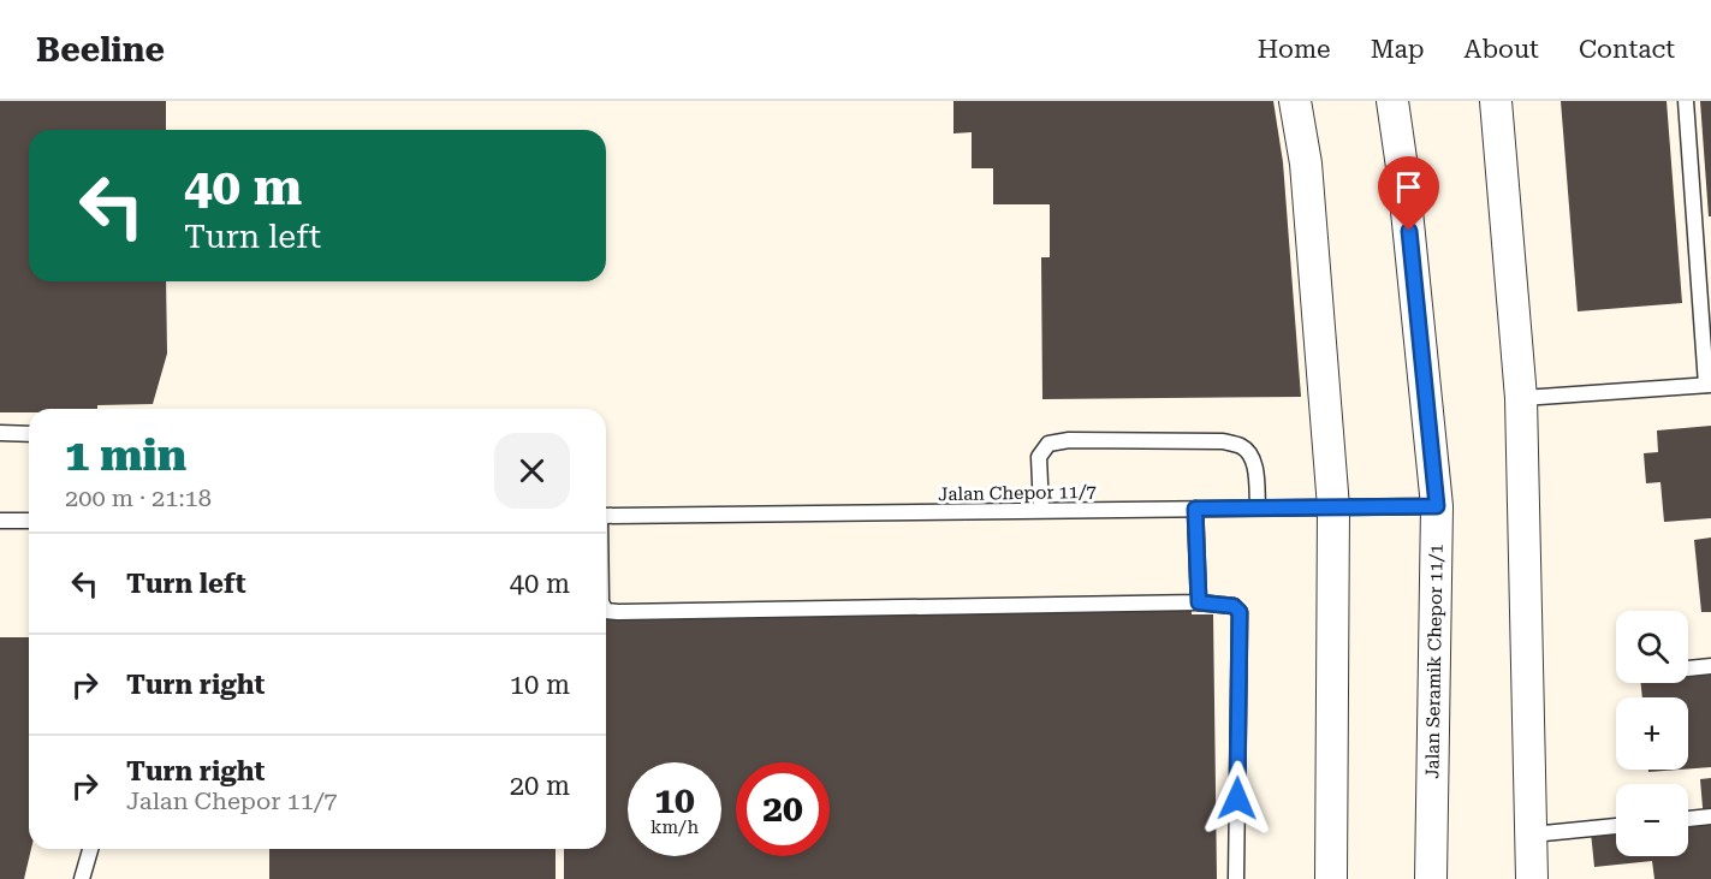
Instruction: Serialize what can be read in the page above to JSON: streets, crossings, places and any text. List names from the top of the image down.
{
  "streets": {
    "street": ["Jalan Seramik Chepor 11/1"],
    "lane": ["Jalan Chepor 11/7"]
  },
  "crossings": [
    ["Jalan Chepor 11/7", "Jalan Seramik Chepor 11/1"]
  ],
  "page": {
    "header": "Beeline",
    "nav": [
      "Home",
      "Map",
      "About",
      "Contact"
    ],
    "turn": ["40 m", "Turn left"],
    "heading": ["1 min", "200 m · 21:18"],
    "list": [
      {
        "name": "Turn left",
        "value": "40 m"
      },
      {
        "name": "Turn right",
        "value": "10 m"
      },
      {
        "name": "Turn right",
        "note": "Jalan Chepor 11/7",
        "value": "20 m"
      }
    ],
    "map_buttons": ["+", "−"],
    "speed": "10 km/h",
    "limit": "20"
  }
}
